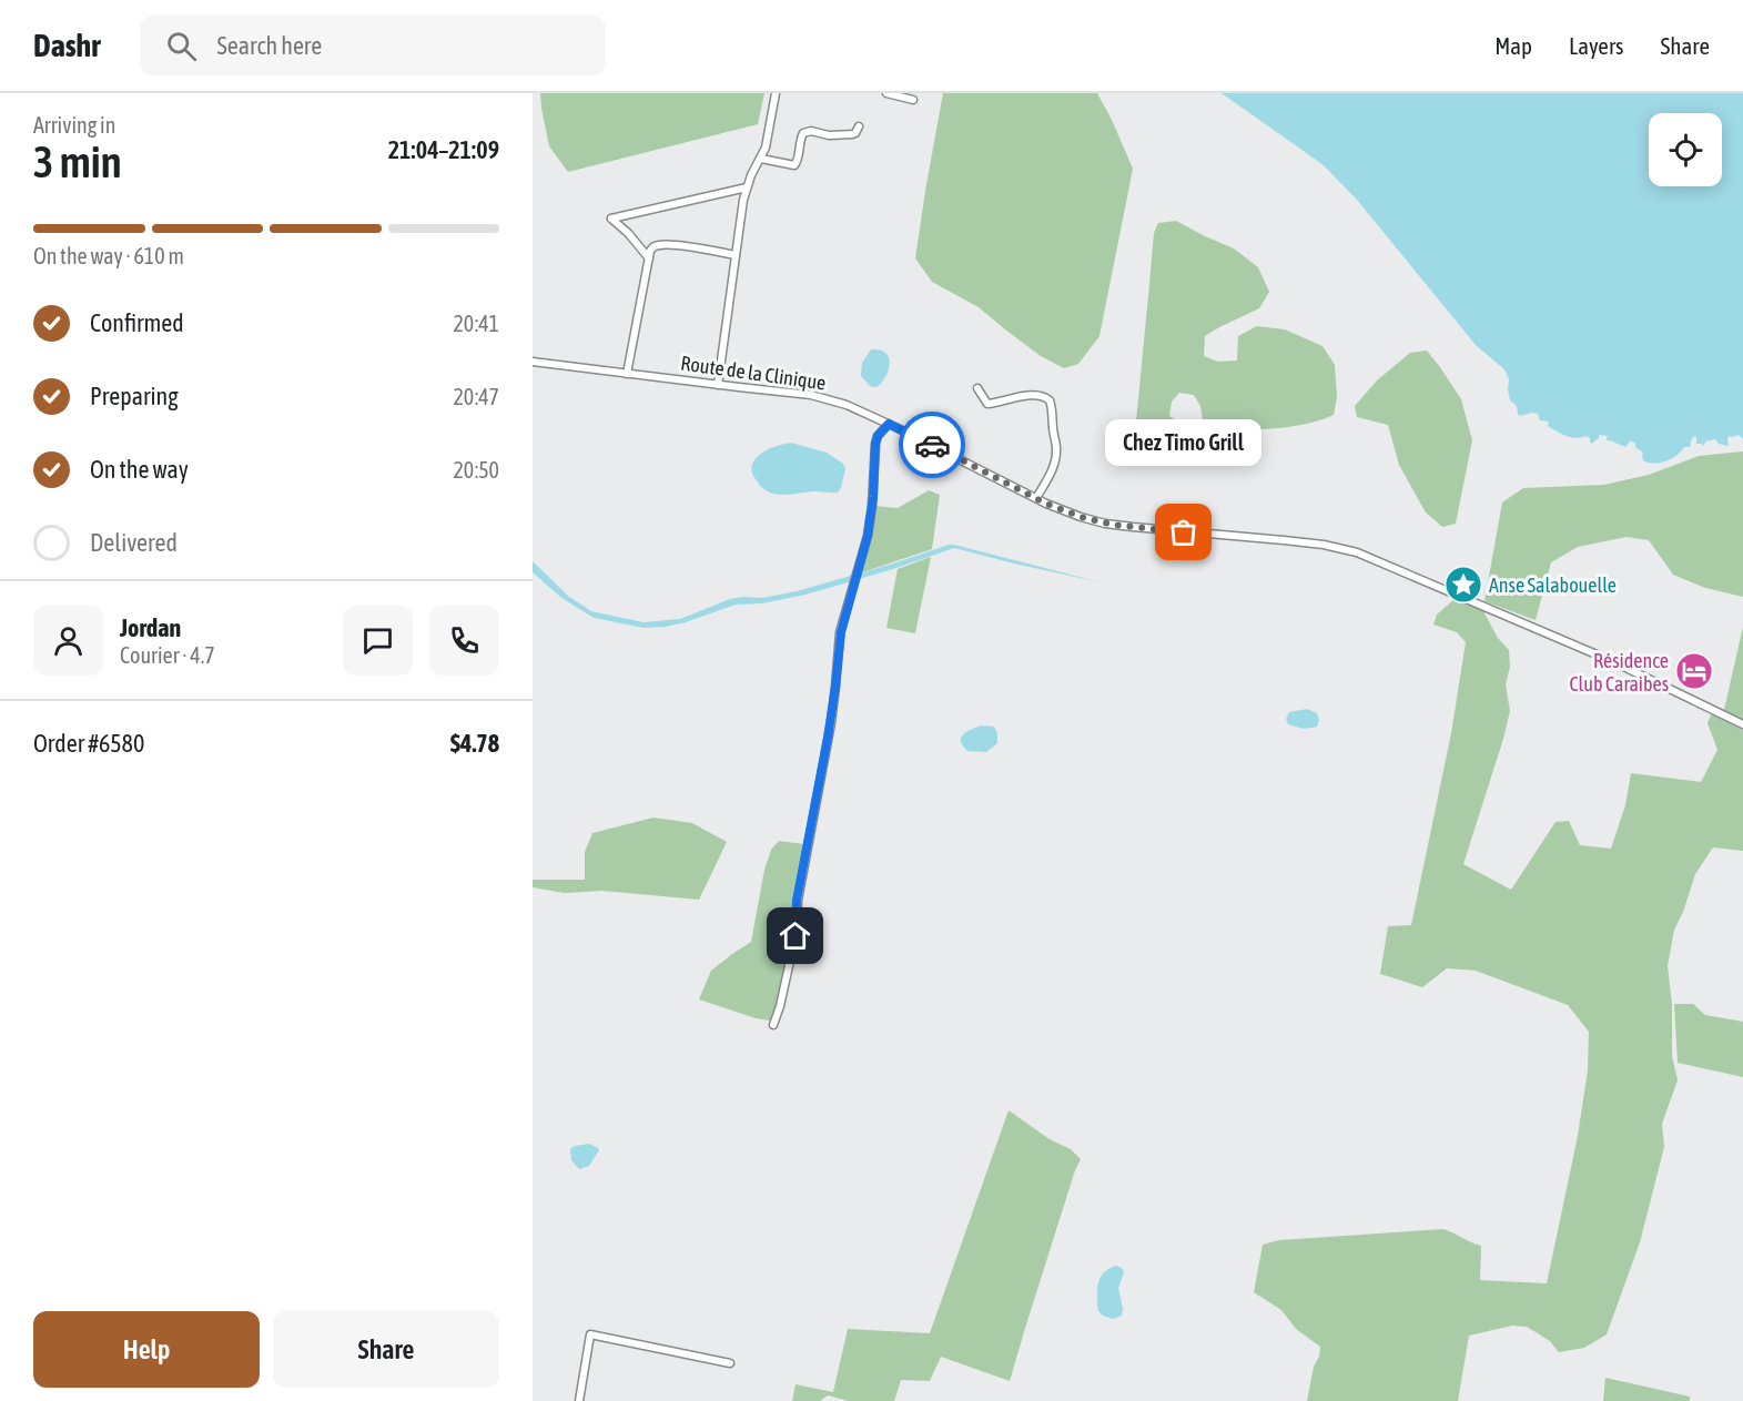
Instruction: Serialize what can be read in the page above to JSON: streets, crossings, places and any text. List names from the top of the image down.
{
  "streets": {
    "street": ["Route de la Clinique"]
  },
  "places": {
    "other": ["Chez Timo Grill"],
    "place": ["Anse Salabouelle"],
    "hotel": ["Résidence Club Caraibes"]
  },
  "page": {
    "header": "Dashr",
    "search": "Search here",
    "nav": ["Map", "Layers", "Share"],
    "heading": ["3 min", "Arriving in", "21:04–21:09"],
    "panel": [
      "Jordan",
      "Courier · 4.7",
      "Order #6580",
      "$4.78"
    ],
    "bar": "On the way · 610 m",
    "list": [
      ["Confirmed", "20:41"],
      ["Preparing", "20:47"],
      ["On the way", "20:50"],
      "Delivered"
    ],
    "bubble": "Chez Timo Grill",
    "buttons": ["Help", "Share"]
  }
}
